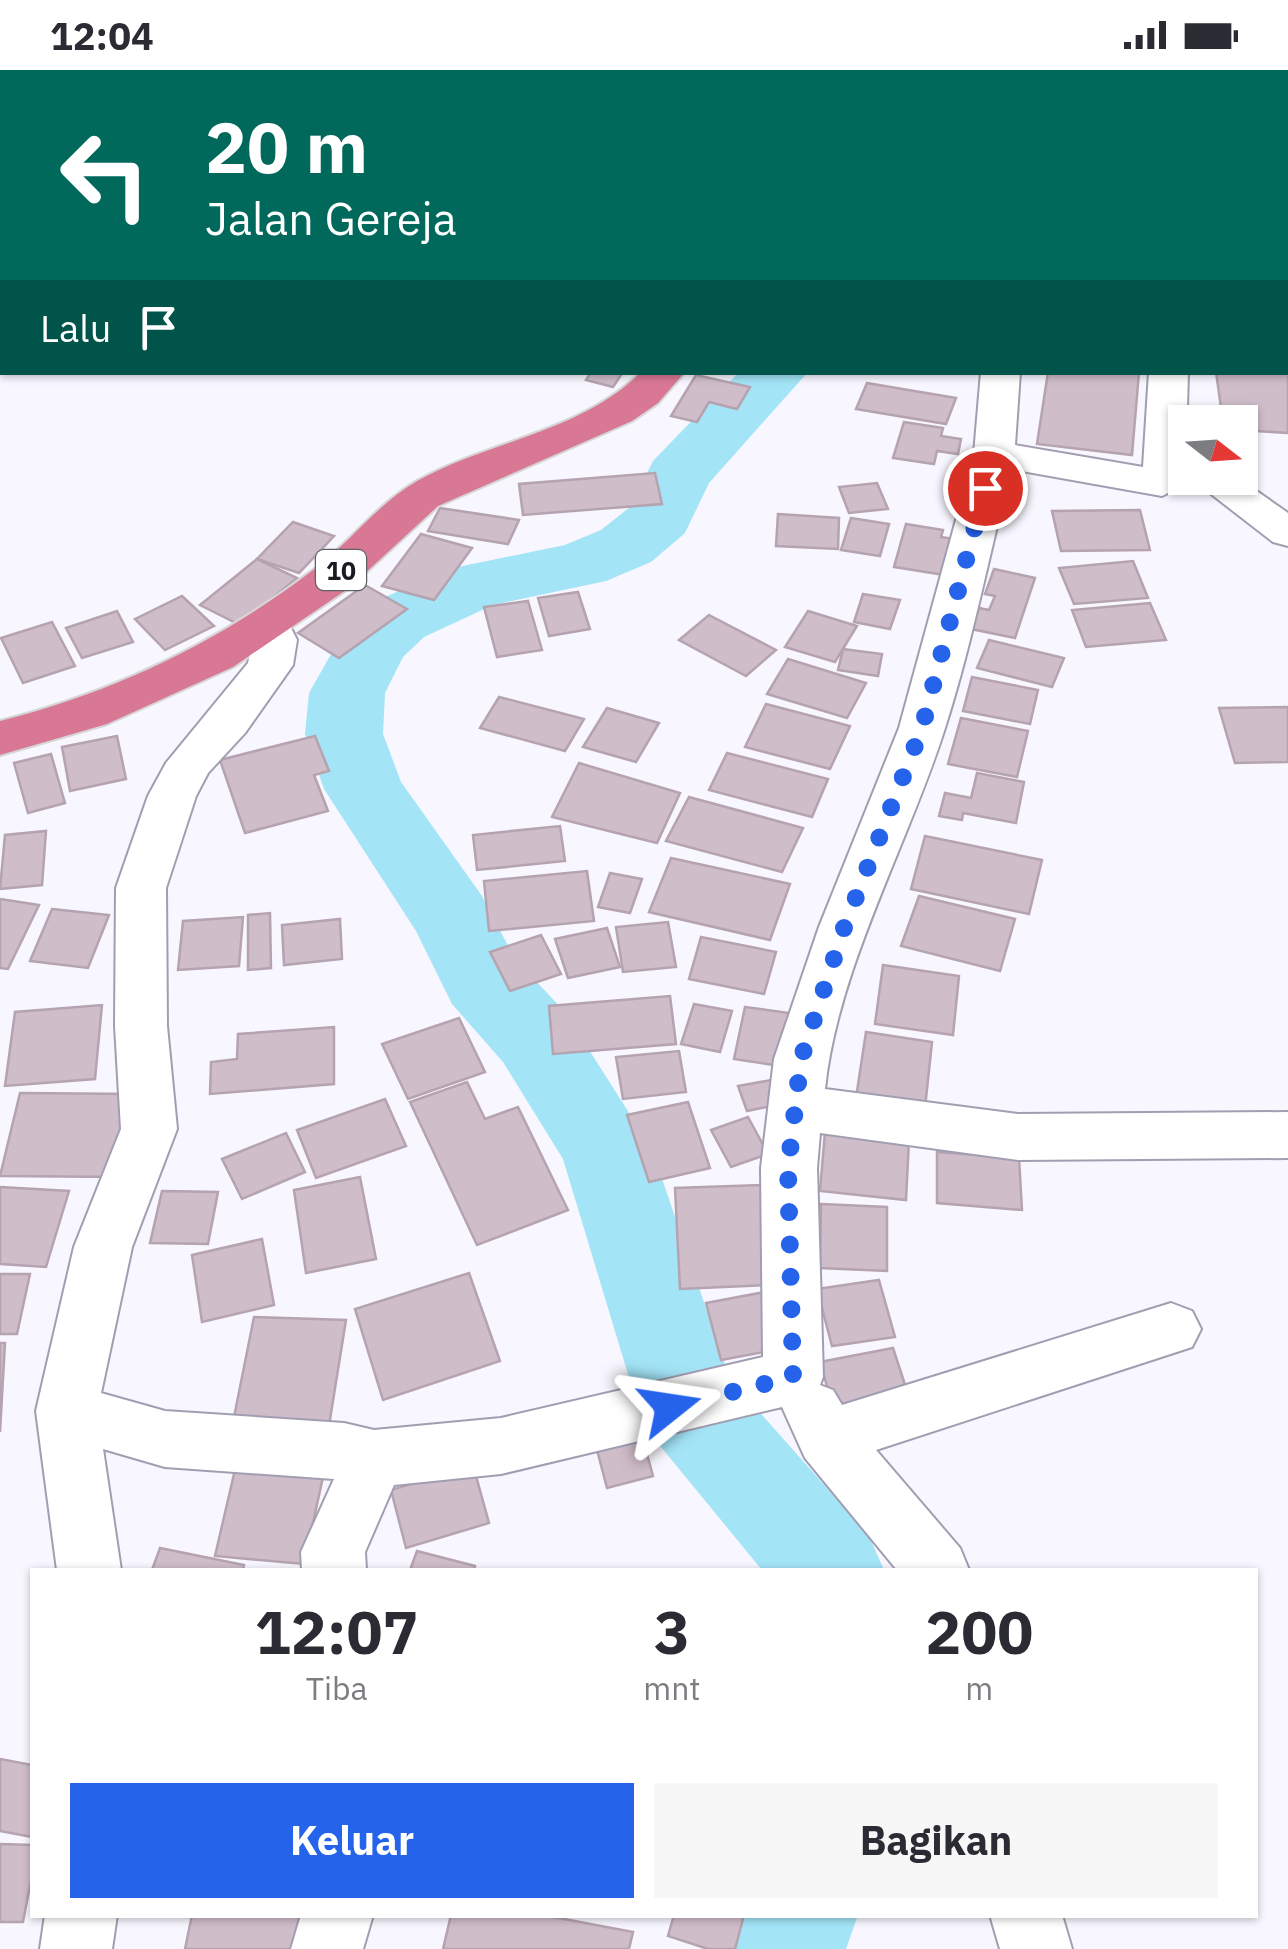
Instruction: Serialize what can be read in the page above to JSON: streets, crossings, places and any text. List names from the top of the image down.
{
  "streets": {
    "highway": ["10"]
  },
  "north": "right",
  "page": {
    "status": "12:04",
    "turn": ["20 m", "Jalan Gereja"],
    "then": "Lalu",
    "eta": [
      "12:07",
      "Tiba",
      "3",
      "mnt",
      "200",
      "m"
    ],
    "buttons": ["Keluar", "Bagikan"]
  }
}
